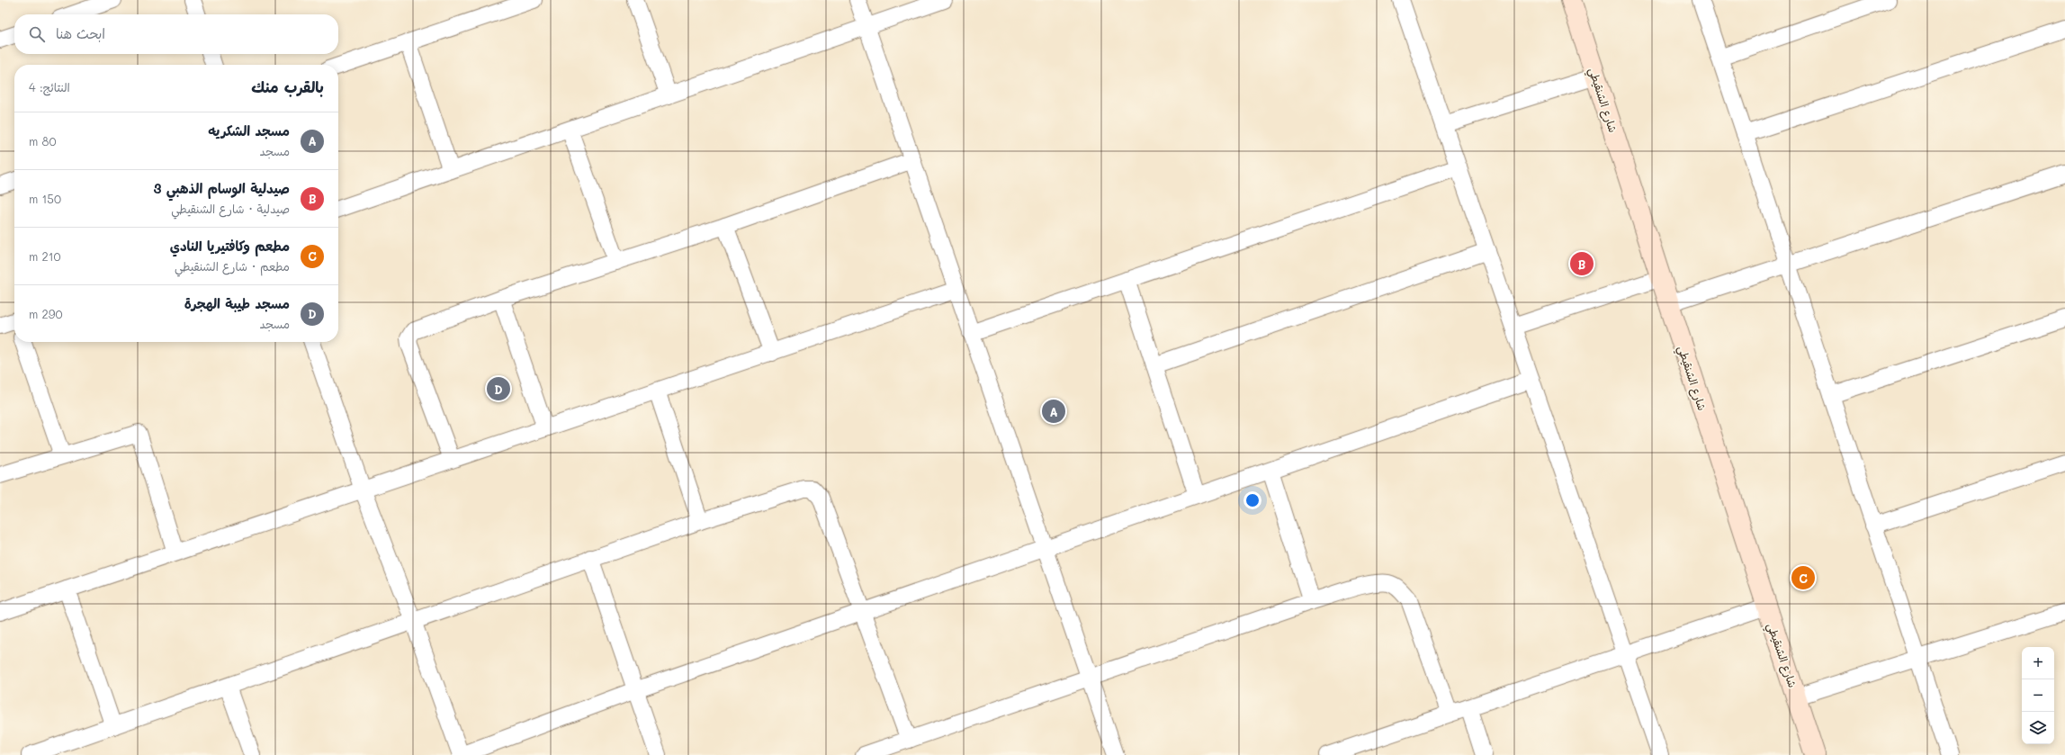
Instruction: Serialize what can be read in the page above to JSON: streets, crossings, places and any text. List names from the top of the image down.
{
  "streets": {
    "street": ["شارع الشنقيطي"]
  },
  "page": {
    "search": "ابحث هنا",
    "heading": ["بالقرب منك", "النتائج: 4"],
    "list": [
      {
        "mark": "A",
        "name": "مسجد الشكريه",
        "note": "مسجد",
        "value": "80 m"
      },
      {
        "mark": "B",
        "name": "صيدلية الوسام الذهبي 3",
        "note": "صيدلية · شارع الشنقيطي",
        "value": "150 m"
      },
      {
        "mark": "C",
        "name": "مطعم وكافتيريا النادي",
        "note": "مطعم · شارع الشنقيطي",
        "value": "210 m"
      },
      {
        "mark": "D",
        "name": "مسجد طيبة الهجرة",
        "note": "مسجد",
        "value": "290 m"
      }
    ],
    "pins": [
      "B",
      "D",
      "A",
      "C"
    ],
    "map_buttons": ["+", "−"]
  }
}
